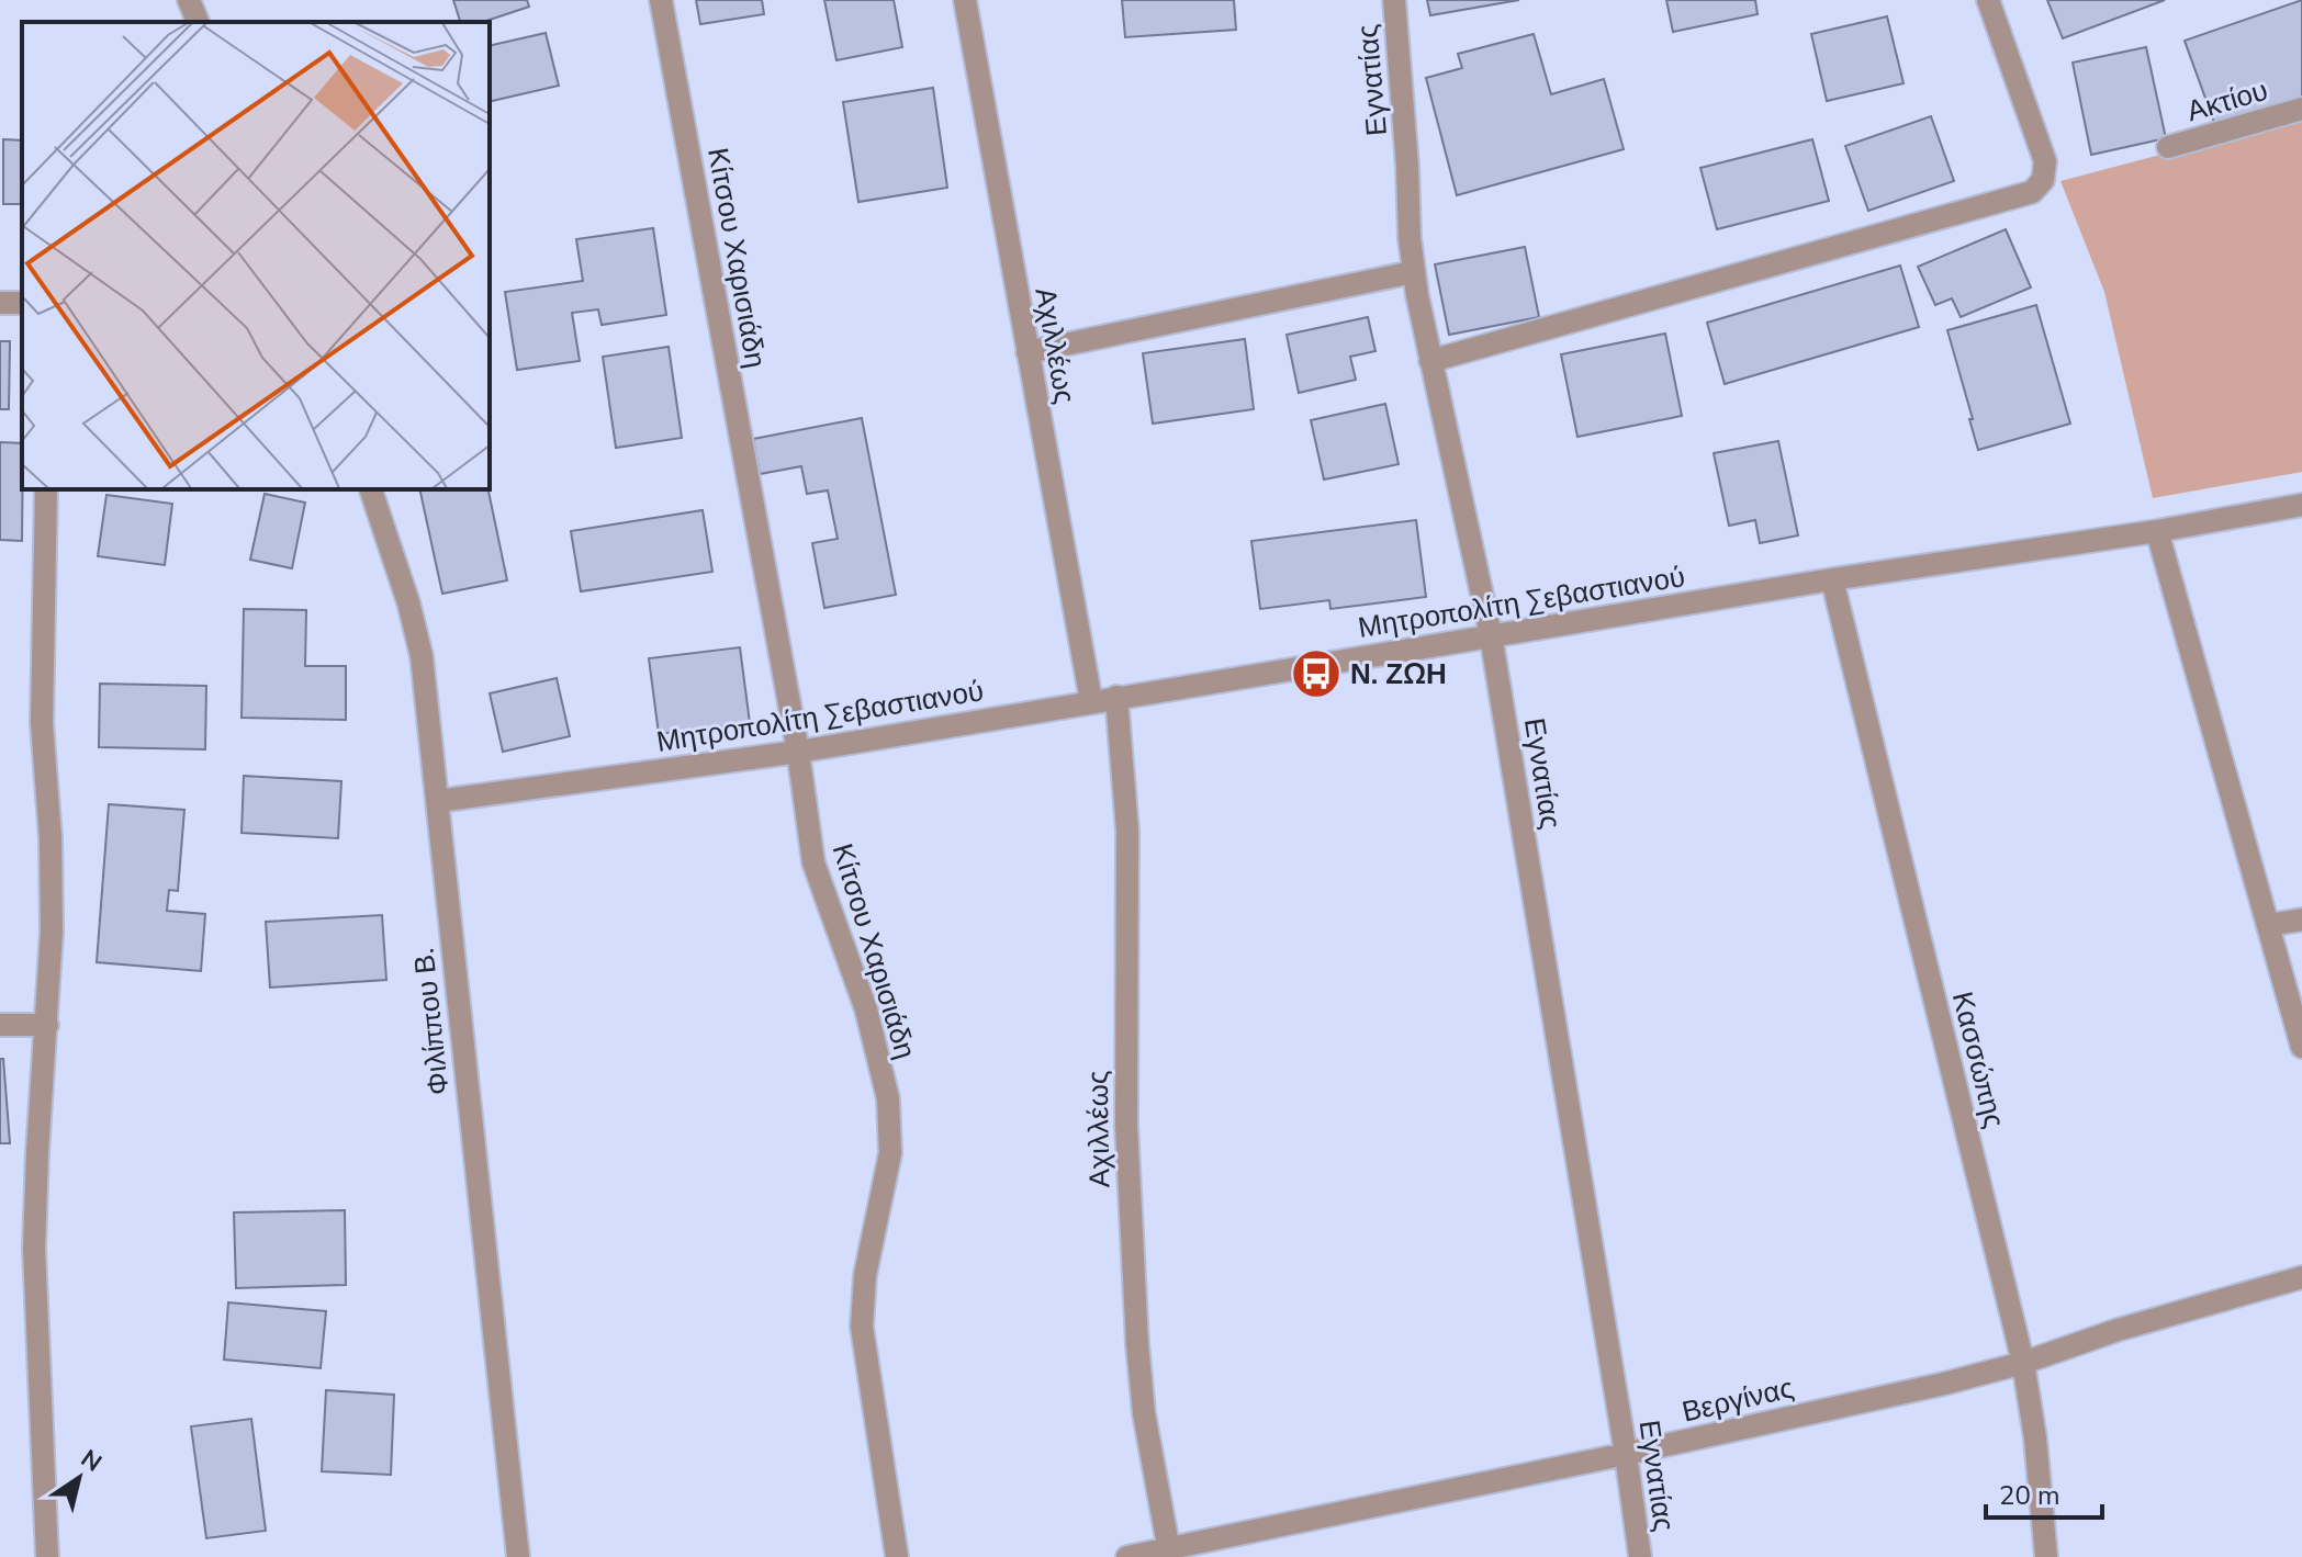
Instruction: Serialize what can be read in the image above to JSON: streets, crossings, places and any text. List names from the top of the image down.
{
  "streets": {
    "street": [
      "Εγνατίας",
      "Ακτίου",
      "Κίτσου Χαρισιάδη",
      "Αχιλλέως",
      "Μητροπολίτη Σεβαστιανού",
      "Φιλίππου Β.",
      "Κασσώπης",
      "Βεργίνας"
    ]
  },
  "crossings": [
    ["Εγνατίας", "Μητροπολίτη Σεβαστιανού"],
    ["Εγνατίας", "Βεργίνας"],
    ["Κίτσου Χαρισιάδη", "Μητροπολίτη Σεβαστιανού"],
    ["Αχιλλέως", "Μητροπολίτη Σεβαστιανού"],
    ["Αχιλλέως", "Βεργίνας"],
    ["Μητροπολίτη Σεβαστιανού", "Φιλίππου Β."],
    ["Μητροπολίτη Σεβαστιανού", "Κασσώπης"],
    ["Κασσώπης", "Βεργίνας"]
  ],
  "places": {
    "bus stop": ["Ν. ΖΩΗ"]
  },
  "scale_bar": "20 m",
  "north": "top right"
}
